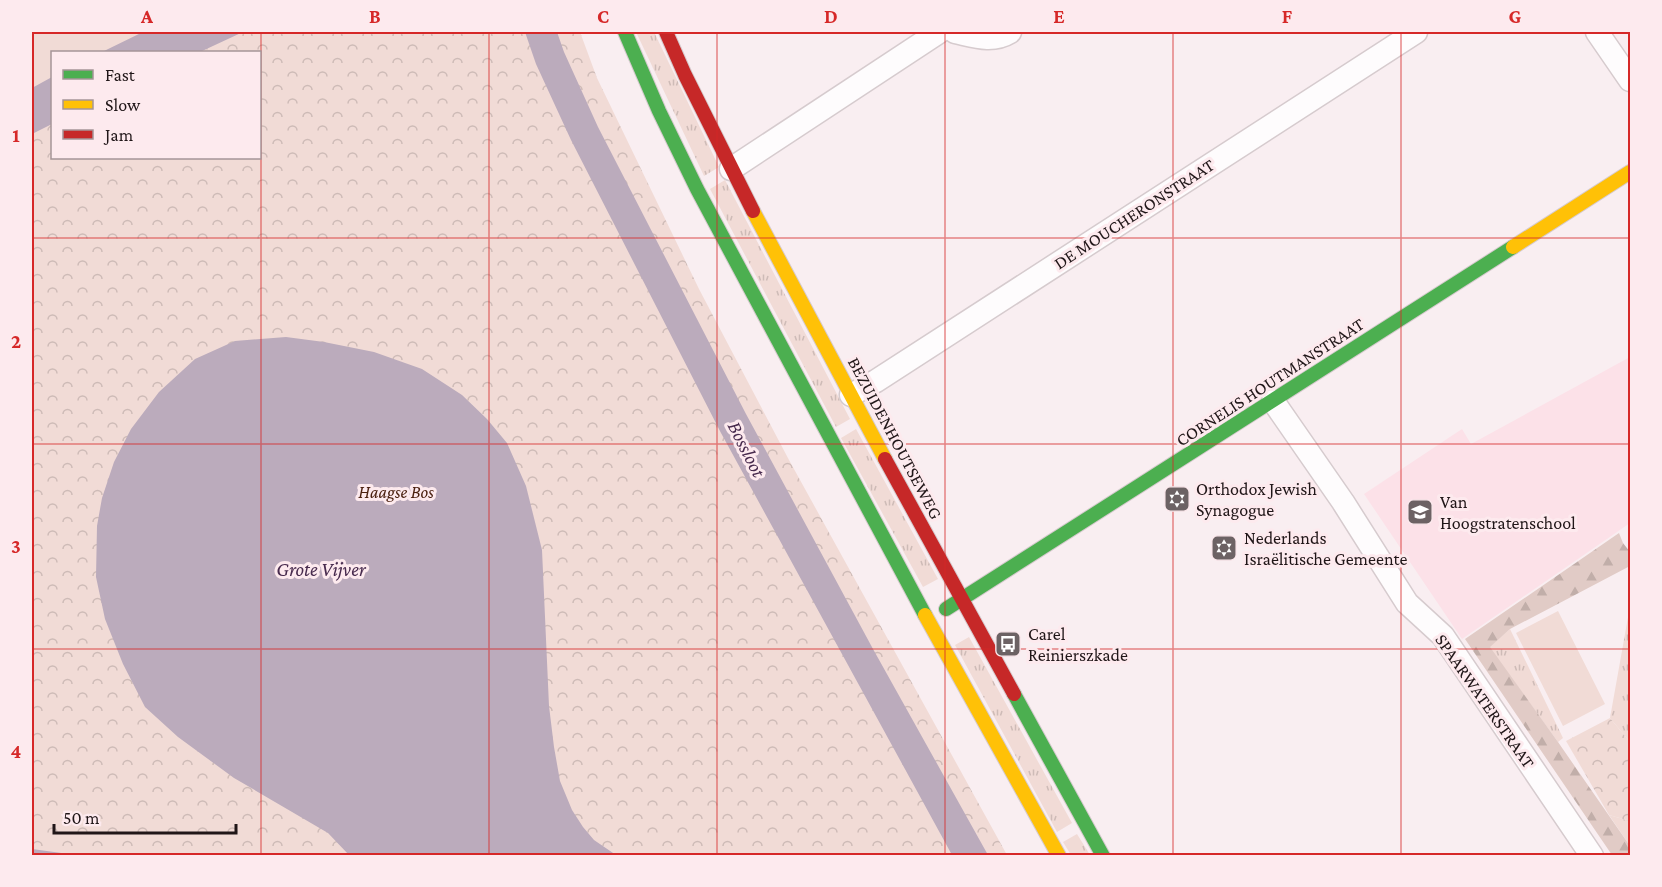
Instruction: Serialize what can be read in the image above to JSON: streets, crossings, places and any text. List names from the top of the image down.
{
  "streets": {
    "main road": ["CORNELIS HOUTMANSTRAAT", "BEZUIDENHOUTSEWEG"],
    "street": ["DE MOUCHERONSTRAAT", "SPAARWATERSTRAAT"]
  },
  "crossings": [
    ["DE MOUCHERONSTRAAT", "BEZUIDENHOUTSEWEG"],
    ["CORNELIS HOUTMANSTRAAT", "BEZUIDENHOUTSEWEG"],
    ["CORNELIS HOUTMANSTRAAT", "SPAARWATERSTRAAT"]
  ],
  "water": ["Bossloot", "Grote Vijver"],
  "parks": ["Haagse Bos"],
  "places": {
    "synagogue": ["Orthodox Jewish Synagogue", "Nederlands Israëlitische Gemeente"],
    "school or university": ["Van Hoogstratenschool"],
    "bus stop": ["Carel Reinierszkade"]
  },
  "legend": ["Fast", "Slow", "Jam"],
  "scale_bar": "50 m",
  "grid": {
    "columns": [
      "A",
      "B",
      "C",
      "D",
      "E",
      "F",
      "G"
    ],
    "rows": [
      "1",
      "2",
      "3",
      "4"
    ]
  }
}
